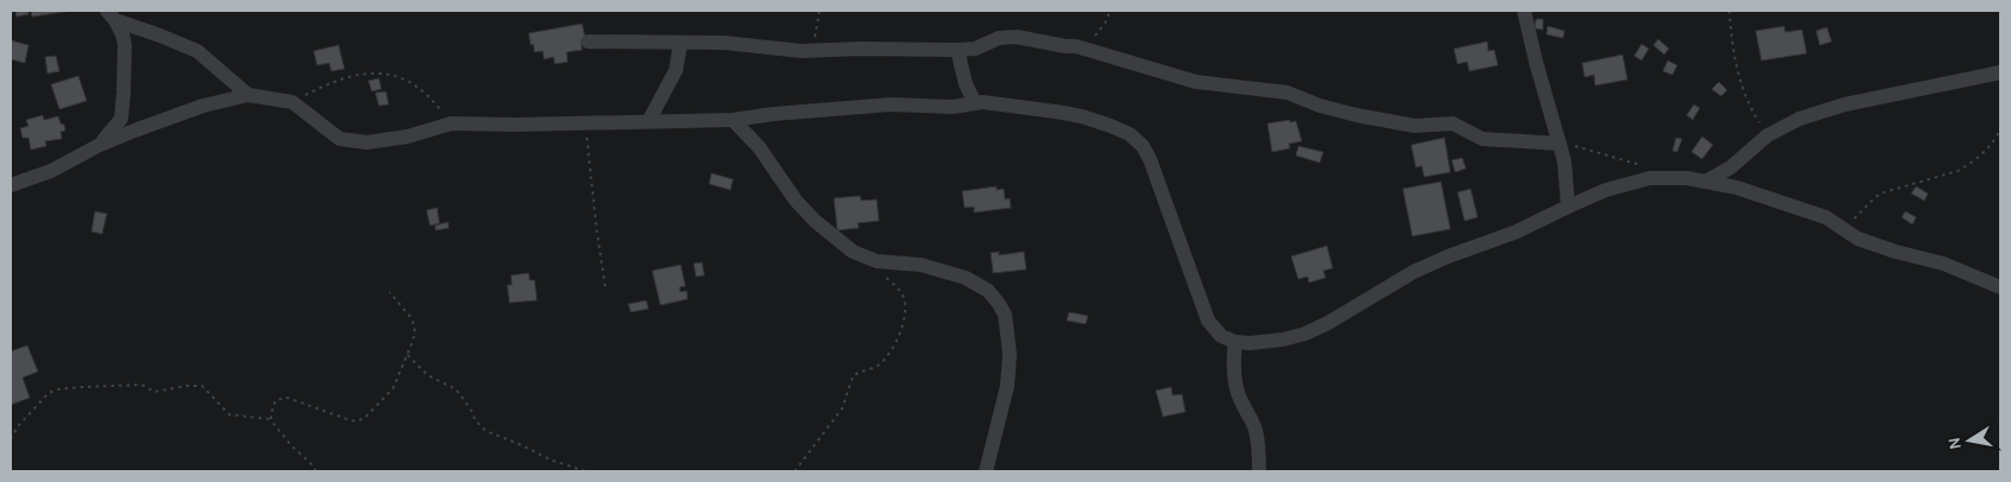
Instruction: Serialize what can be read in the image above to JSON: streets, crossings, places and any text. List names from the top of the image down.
{
  "north": "left"
}
